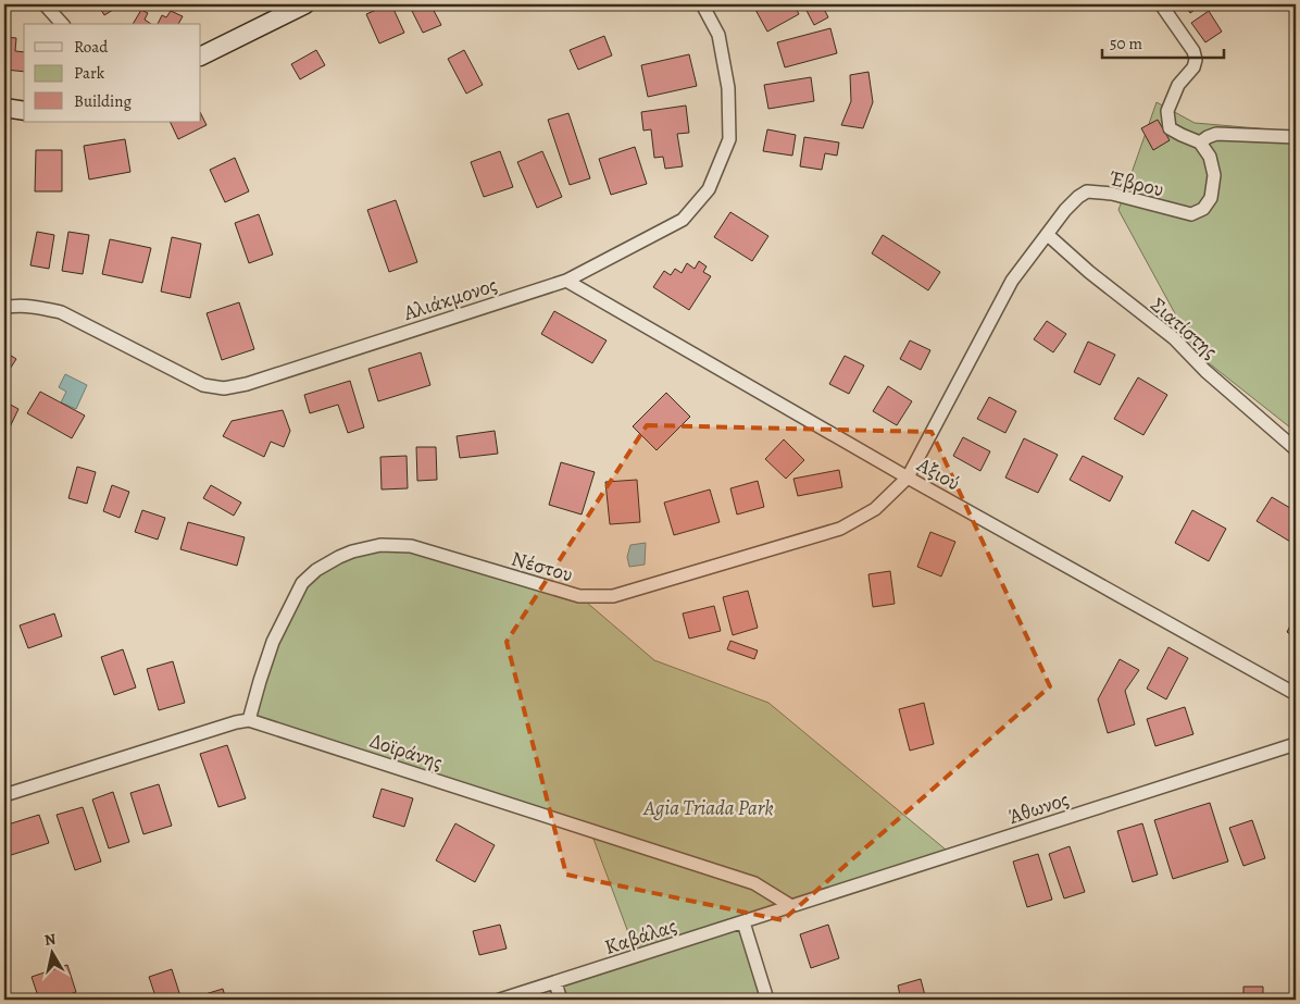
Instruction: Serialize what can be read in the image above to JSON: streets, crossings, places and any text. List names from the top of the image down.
{
  "streets": {
    "street": [
      "Έβρου",
      "Αλιάκμονος",
      "Σιατίστης",
      "Αξιού",
      "Νέστου",
      "Δοϊράνης",
      "Άθωνος",
      "Καβάλας"
    ]
  },
  "crossings": [
    ["Έβρου", "Σιατίστης"],
    ["Έβρου", "Αξιού"],
    ["Έβρου", "Νέστου"],
    ["Αλιάκμονος", "Αξιού"],
    ["Αξιού", "Νέστου"],
    ["Νέστου", "Δοϊράνης"],
    ["Δοϊράνης", "Άθωνος"],
    ["Δοϊράνης", "Καβάλας"],
    ["Άθωνος", "Καβάλας"]
  ],
  "parks": ["Agia Triada Park"],
  "legend": ["Road", "Park", "Building"],
  "scale_bar": "50 m",
  "north": "top"
}
